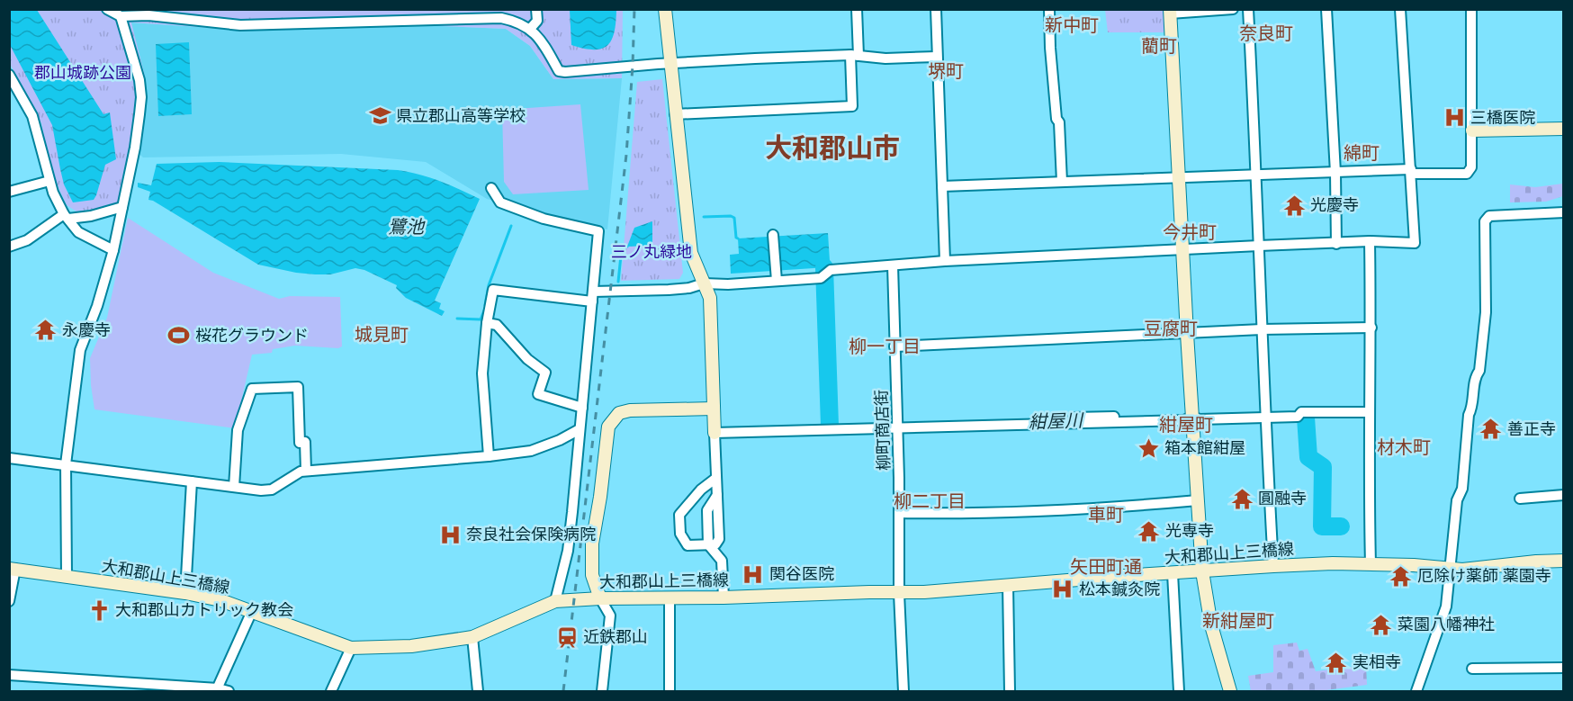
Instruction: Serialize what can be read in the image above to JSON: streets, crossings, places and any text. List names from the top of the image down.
{
  "streets": {
    "main road": ["大和郡山上三橋線"],
    "street": ["柳町商店街"]
  },
  "crossings": [
    ["柳町商店街", "大和郡山上三橋線"]
  ],
  "districts": [
    "新中町",
    "奈良町",
    "藺町",
    "堺町",
    "大和郡山市",
    "綿町",
    "今井町",
    "豆腐町",
    "城見町",
    "柳一丁目",
    "紺屋町",
    "材木町",
    "柳二丁目",
    "車町",
    "矢田町通",
    "新紺屋町"
  ],
  "water": ["鷺池", "紺屋川"],
  "parks": ["郡山城跡公園", "三ノ丸緑地"],
  "places": {
    "school or university": ["県立郡山高等学校"],
    "hospital": [
      "三橋医院",
      "奈良社会保険病院",
      "関谷医院",
      "松本鍼灸院"
    ],
    "temple": [
      "光慶寺",
      "永慶寺",
      "善正寺",
      "圓融寺",
      "光専寺",
      "厄除け薬師 薬園寺",
      "菜園八幡神社",
      "実相寺"
    ],
    "sports": ["桜花グラウンド"],
    "place": ["箱本館紺屋"],
    "church": ["大和郡山カトリック教会"],
    "station": ["近鉄郡山"]
  }
}
